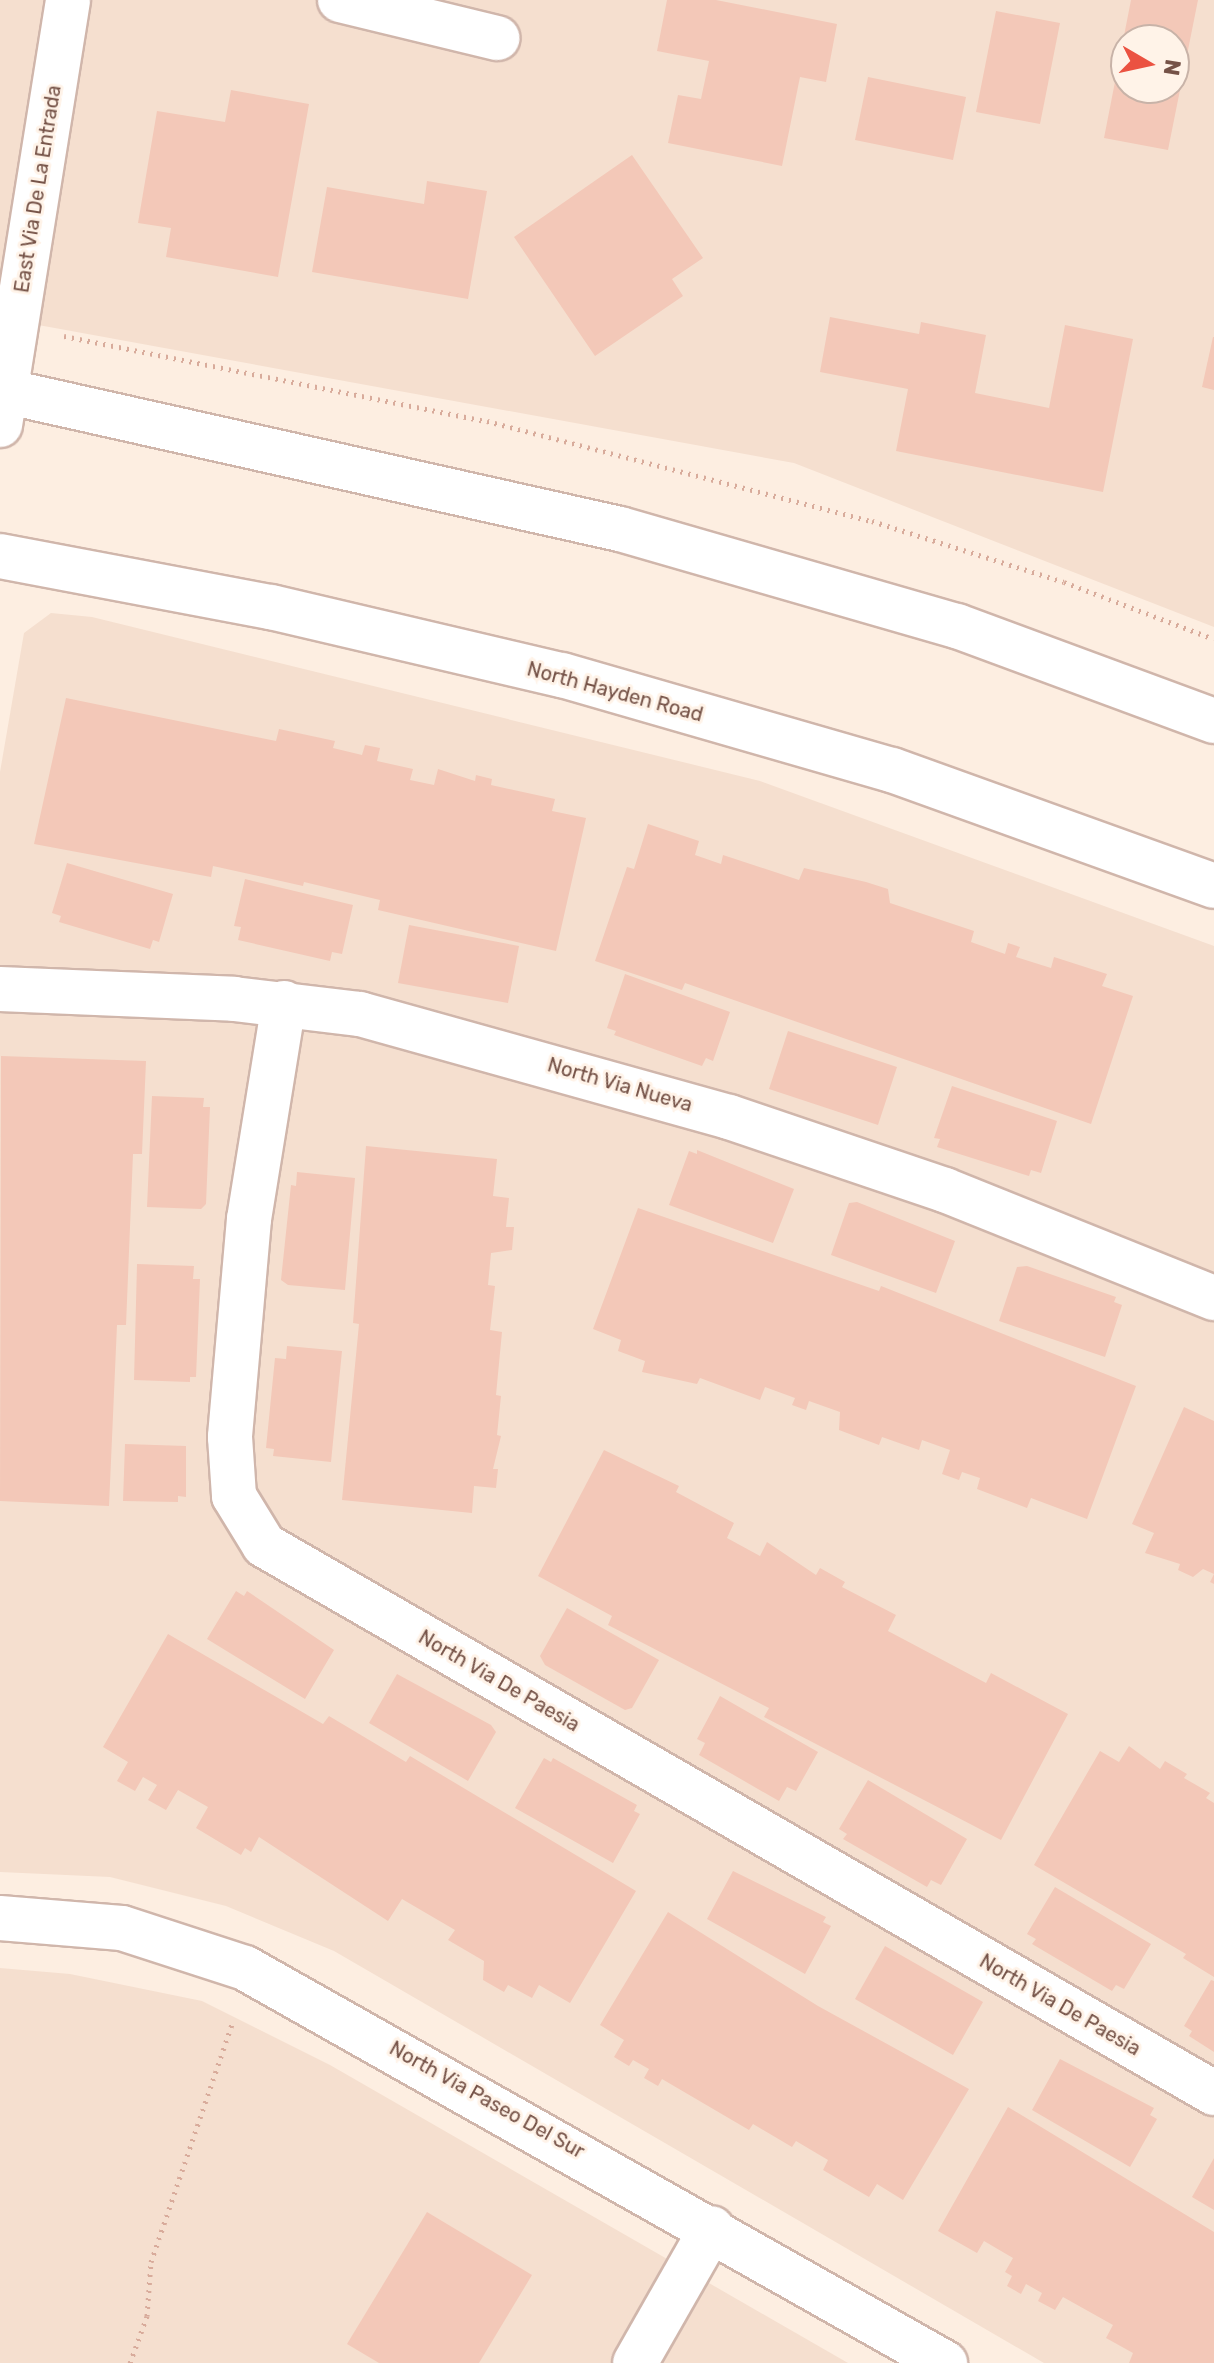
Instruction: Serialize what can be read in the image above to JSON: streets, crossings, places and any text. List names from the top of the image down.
{
  "streets": {
    "street": [
      "East Via De La Entrada",
      "North Hayden Road",
      "North Via Nueva",
      "North Via De Paesia",
      "North Via Paseo Del Sur"
    ]
  },
  "crossings": [
    ["North Via Nueva", "North Via De Paesia"]
  ],
  "north": "right"
}
